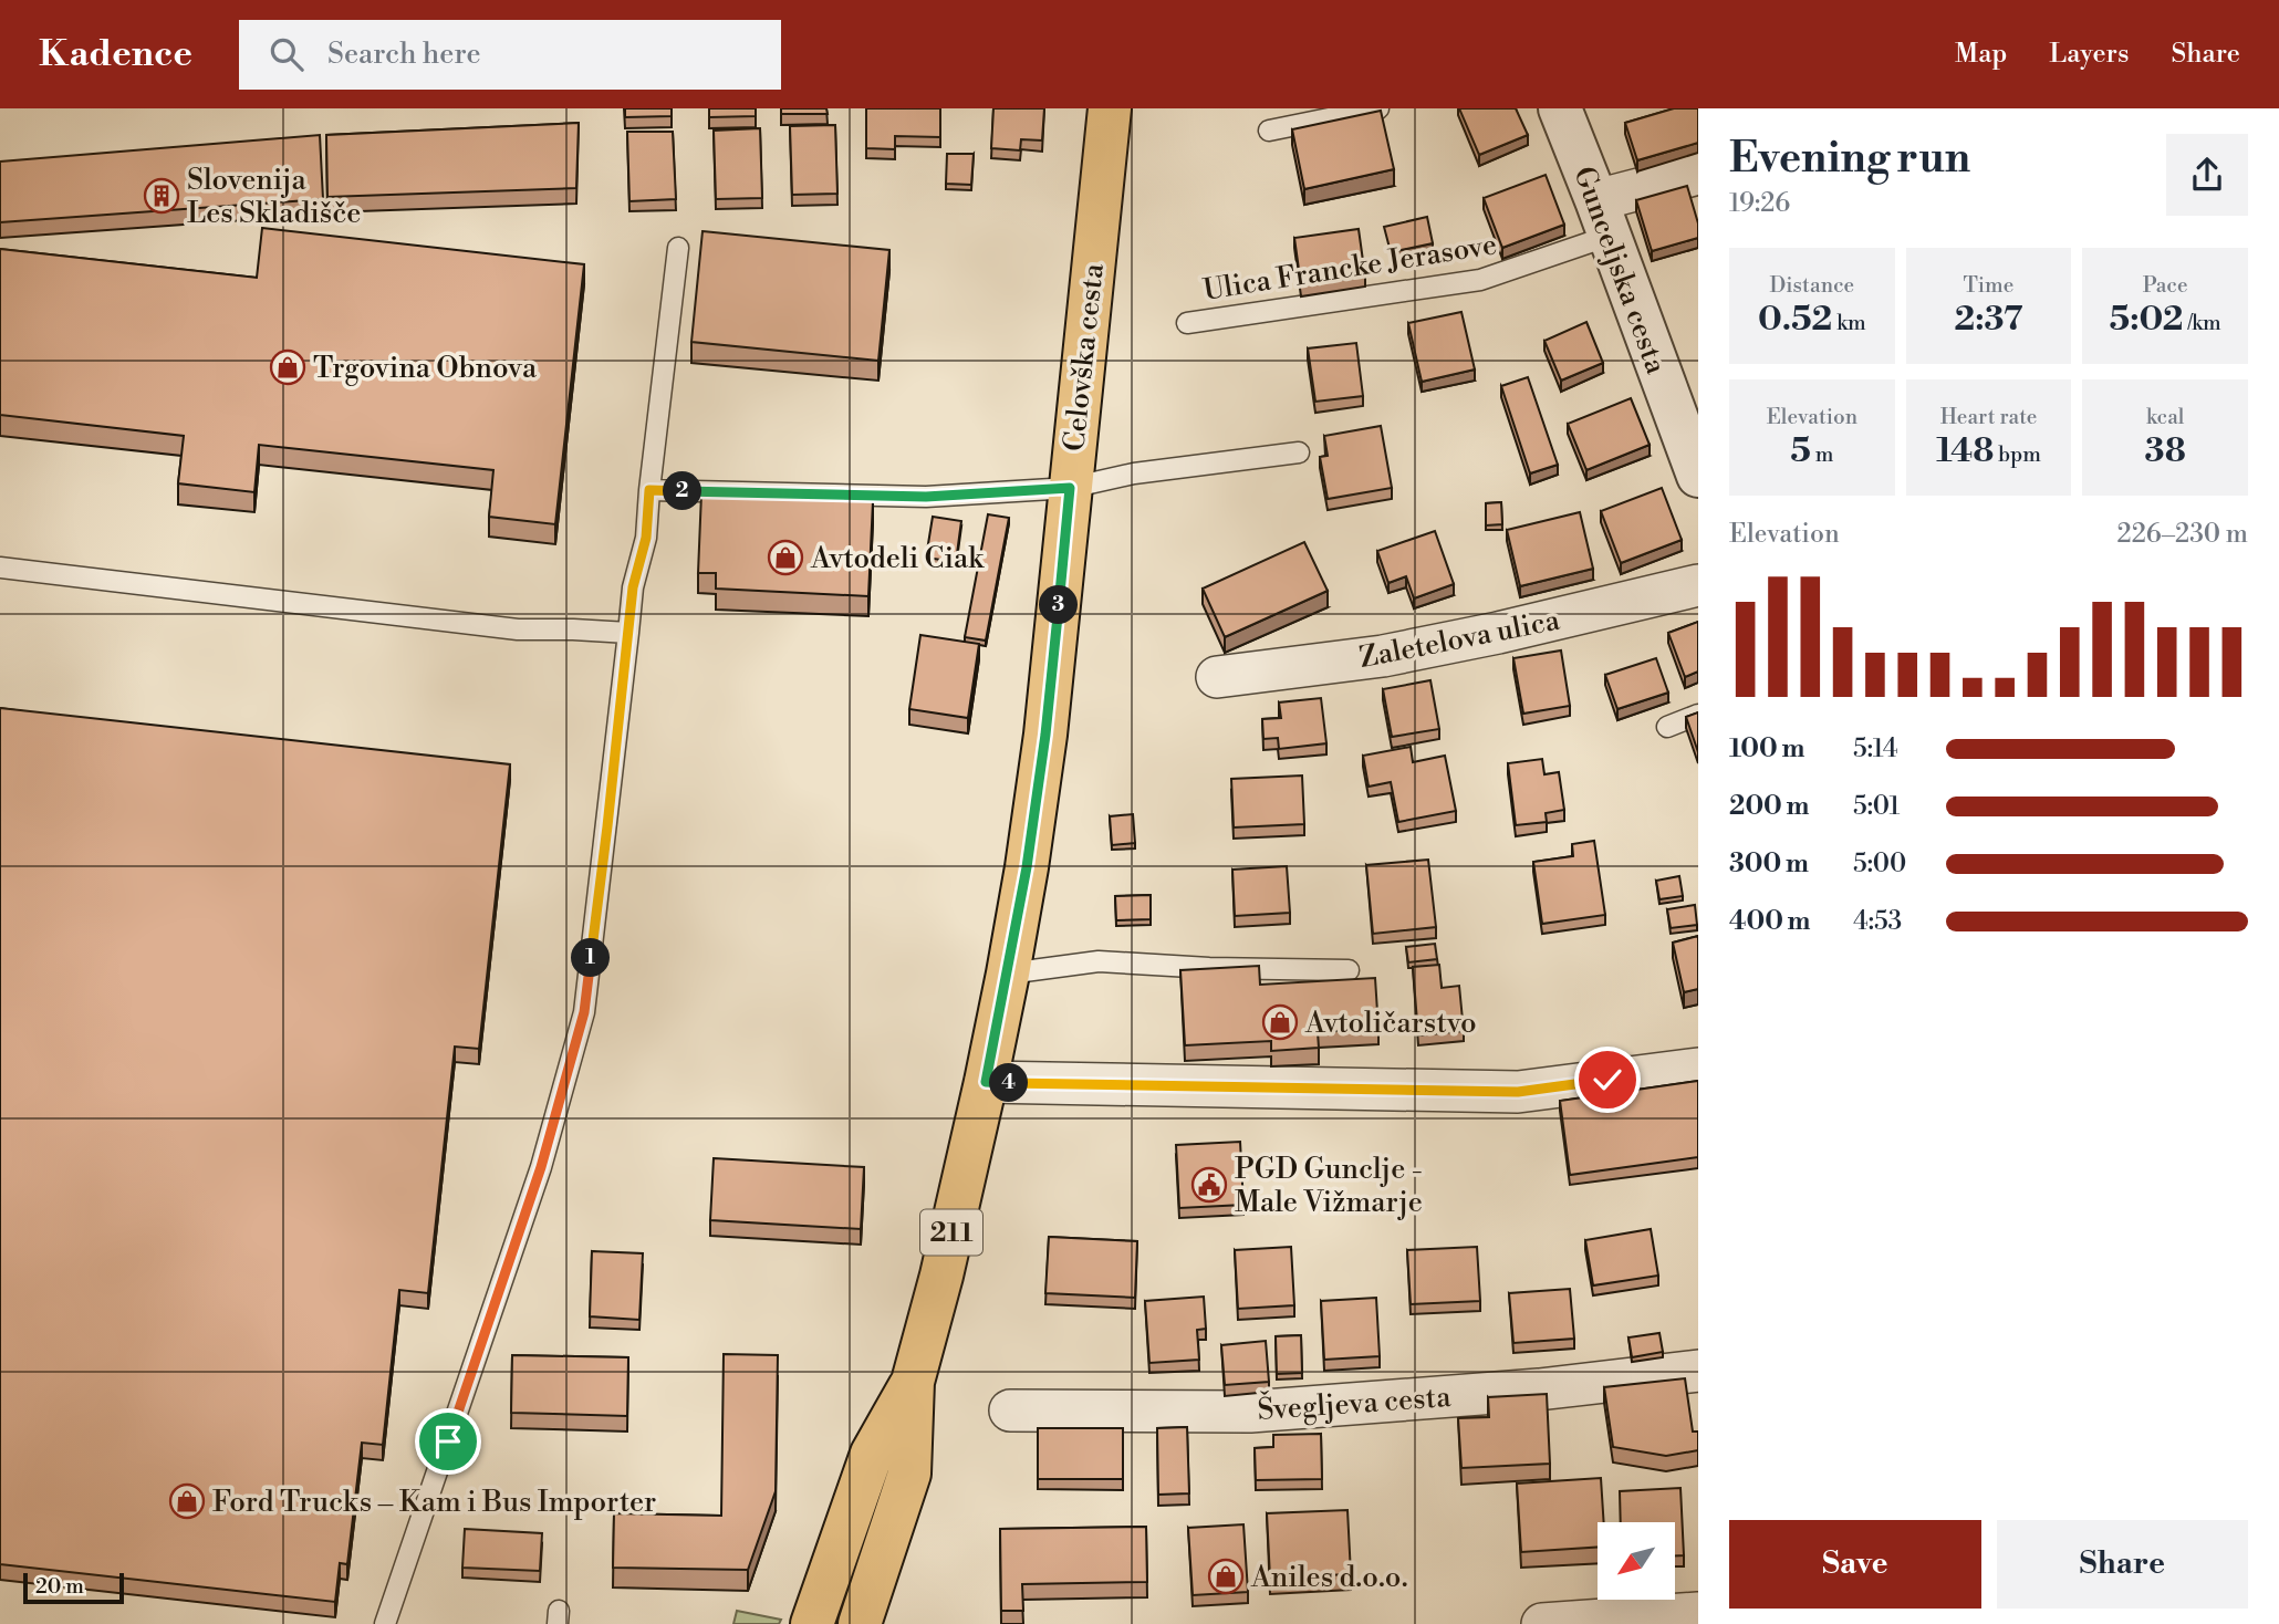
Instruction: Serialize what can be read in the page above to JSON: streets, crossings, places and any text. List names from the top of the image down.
{
  "streets": {
    "main road": ["Celovška cesta", "211"],
    "street": ["Gunceljska cesta", "Zaletelova ulica", "Švegljeva cesta"],
    "lane": ["Ulica Francke Jerasove"]
  },
  "crossings": [
    ["Ulica Francke Jerasove", "Gunceljska cesta"]
  ],
  "places": {
    "building": ["Slovenija Les Skladišče"],
    "shop": [
      "Trgovina Obnova",
      "Avtodeli Ciak",
      "Avtoličarstvo",
      "Ford Trucks – Kam i Bus Importer",
      "Aniles d.o.o."
    ],
    "public building": ["PGD Gunclje - Male Vižmarje"]
  },
  "scale_bar": "20 m",
  "north": "bottom left",
  "page": {
    "header": "Kadence",
    "search": "Search here",
    "nav": ["Map", "Layers", "Share"],
    "heading": ["Evening run", "19:26"],
    "stats": [
      ["Distance", "0.52 km"],
      ["Time", "2:37"],
      ["Pace", "5:02 /km"],
      ["Elevation", "5 m"],
      ["Heart rate", "148 bpm"],
      ["kcal", "38"]
    ],
    "pins": [
      "2",
      "3",
      "1",
      "4"
    ],
    "chart": ["Elevation", "226–230 m"],
    "list": [
      {
        "name": "100 m",
        "note": "5:14"
      },
      {
        "name": "200 m",
        "note": "5:01"
      },
      {
        "name": "300 m",
        "note": "5:00"
      },
      {
        "name": "400 m",
        "note": "4:53"
      }
    ],
    "buttons": ["Save", "Share"],
    "scale": "20 m"
  }
}
